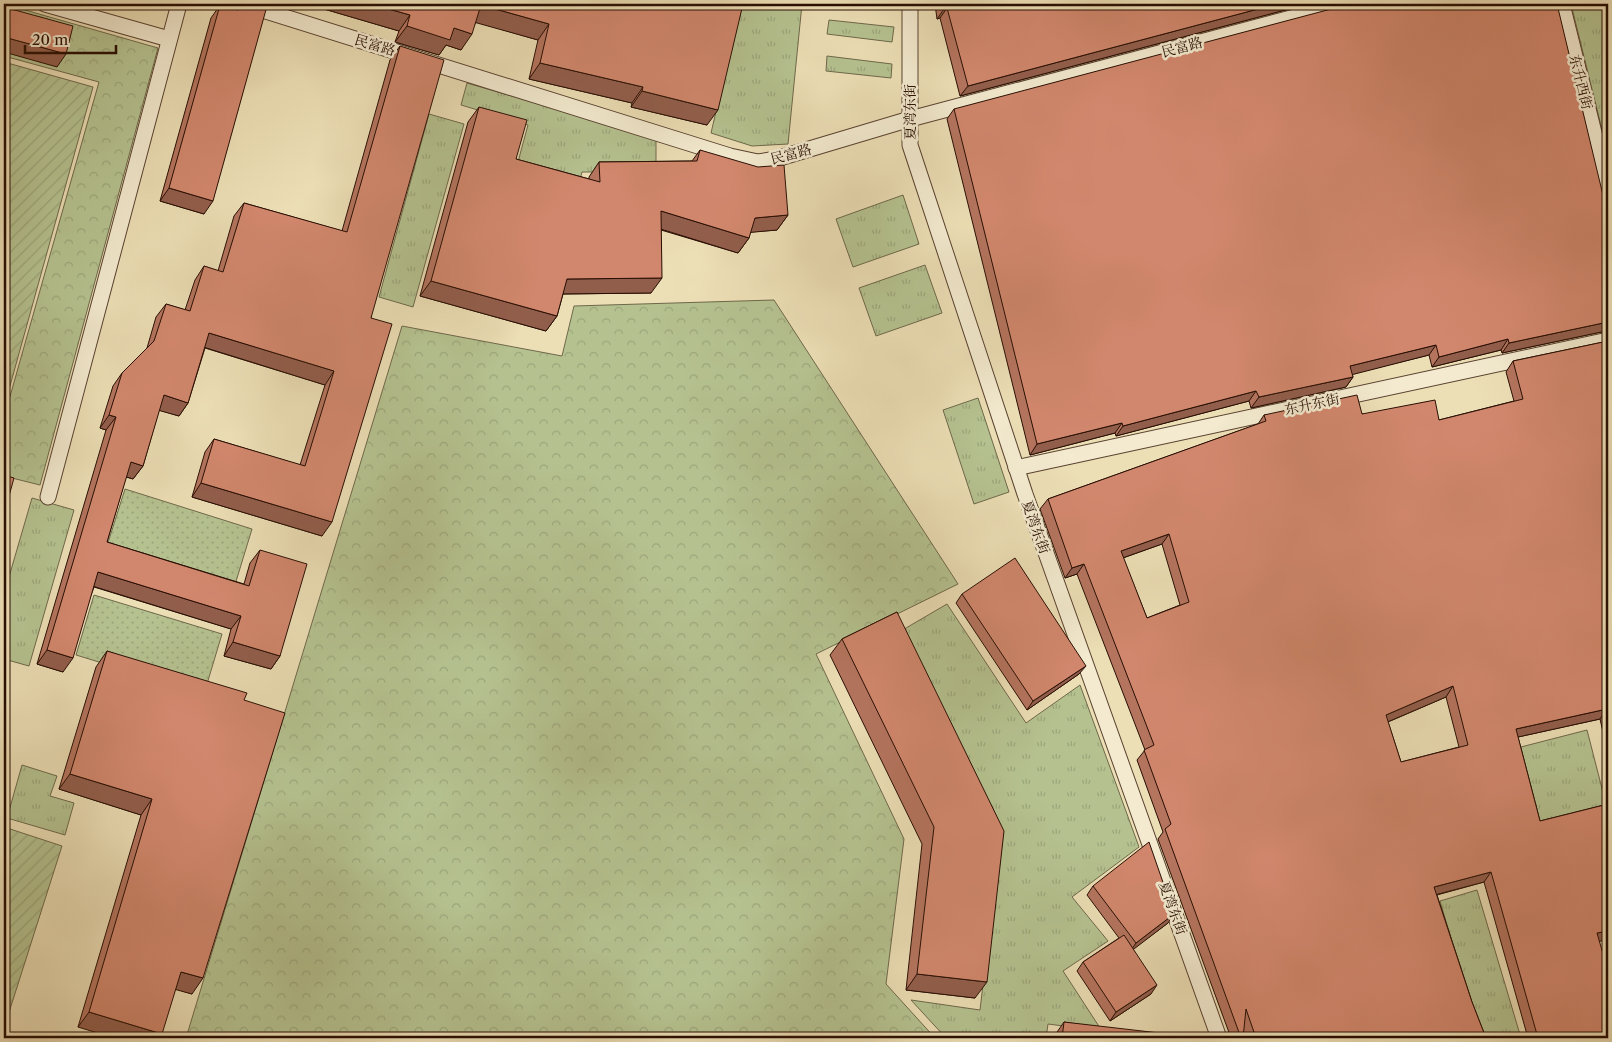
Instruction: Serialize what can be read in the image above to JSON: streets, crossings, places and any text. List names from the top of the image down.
{
  "streets": {
    "lane": [
      "民富路",
      "东升西街",
      "夏湾东街",
      "东升东街"
    ]
  },
  "crossings": [
    ["民富路", "夏湾东街"],
    ["夏湾东街", "东升东街"]
  ],
  "scale_bar": "20 m"
}
